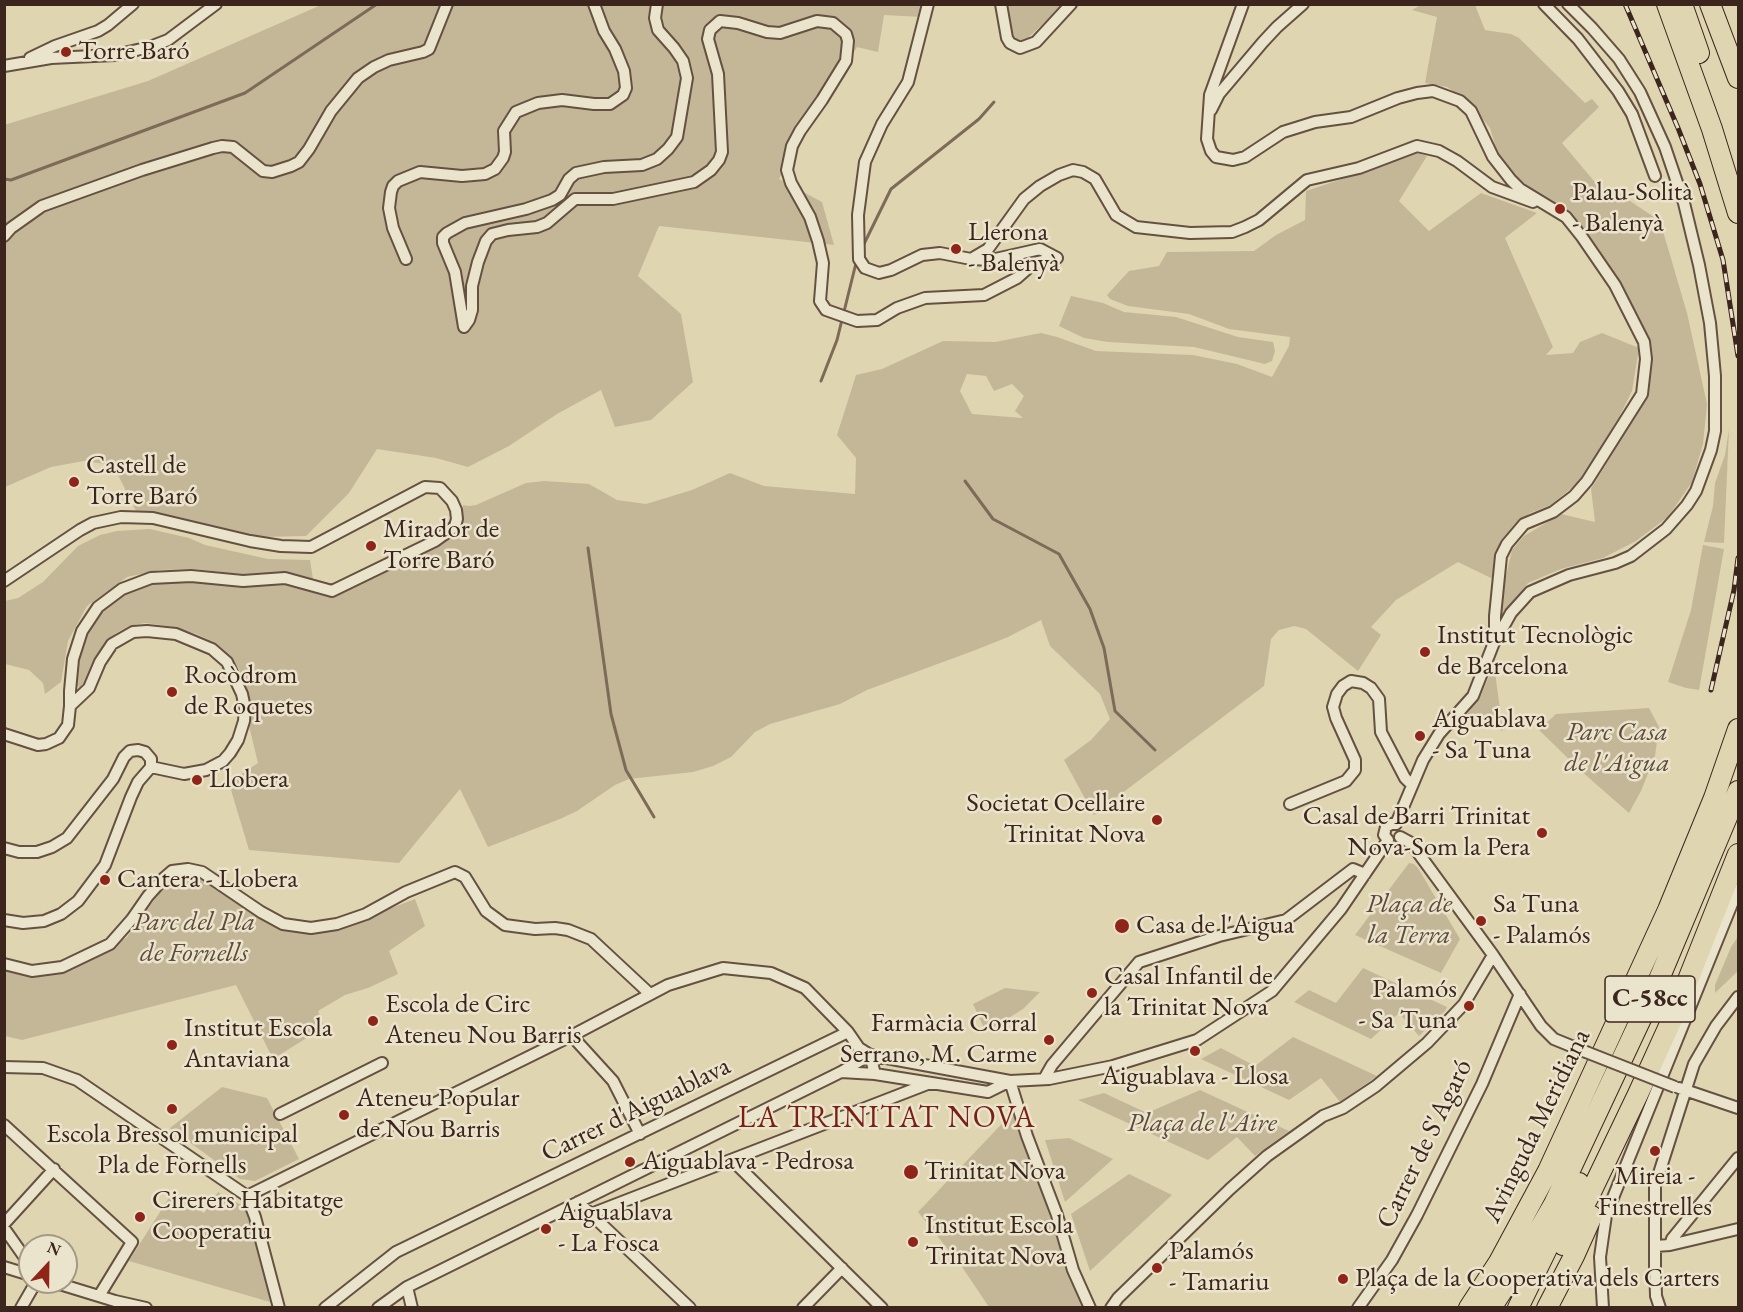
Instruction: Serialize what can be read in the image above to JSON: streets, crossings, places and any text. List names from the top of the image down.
{
  "streets": {
    "highway": ["C-58cc", "Avinguda Meridiana"],
    "street": ["Carrer d'Aiguablava", "Carrer de S'Agaró"]
  },
  "districts": ["LA TRINITAT NOVA"],
  "parks": [
    "Parc Casa de l'Aigua",
    "Plaça de la Terra",
    "Parc del Pla de Fornells",
    "Plaça de l'Aire"
  ],
  "places": [
    "Torre Baró",
    "Palau-Solità - Balenyà",
    "Llerona - Balenyà",
    "Castell de Torre Baró",
    "Mirador de Torre Baró",
    "Institut Tecnològic de Barcelona",
    "Rocòdrom de Roquetes",
    "Aiguablava - Sa Tuna",
    "Llobera",
    "Societat Ocellaire Trinitat Nova",
    "Casal de Barri Trinitat Nova-Som la Pera",
    "Cantera - Llobera",
    "Sa Tuna - Palamós",
    "Casa de l'Aigua",
    "Casal Infantil de la Trinitat Nova",
    "Palamós - Sa Tuna",
    "Escola de Circ Ateneu Nou Barris",
    "Farmàcia Corral Serrano, M. Carme",
    "Institut Escola Antaviana",
    "Aiguablava - Llosa",
    "Escola Bressol municipal Pla de Fornells",
    "Ateneu Popular de Nou Barris",
    "Mireia - Finestrelles",
    "Aiguablava - Pedrosa",
    "Trinitat Nova",
    "Cirerers Habitatge Cooperatiu",
    "Aiguablava - La Fosca",
    "Institut Escola Trinitat Nova",
    "Palamós - Tamariu",
    "Plaça de la Cooperativa dels Carters"
  ],
  "north": "top"
}
